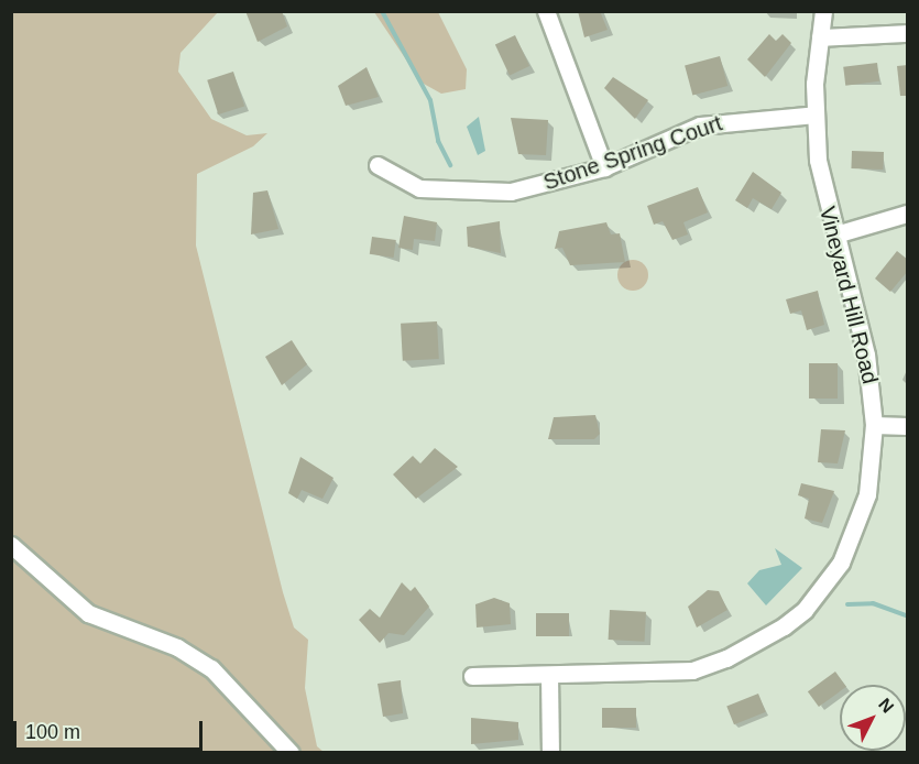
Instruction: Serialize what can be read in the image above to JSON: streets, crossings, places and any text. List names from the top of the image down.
{
  "streets": {
    "street": ["Stone Spring Court", "Vineyard Hill Road"]
  },
  "crossings": [
    ["Stone Spring Court", "Vineyard Hill Road"]
  ],
  "scale_bar": "100 m",
  "north": "top right"
}
